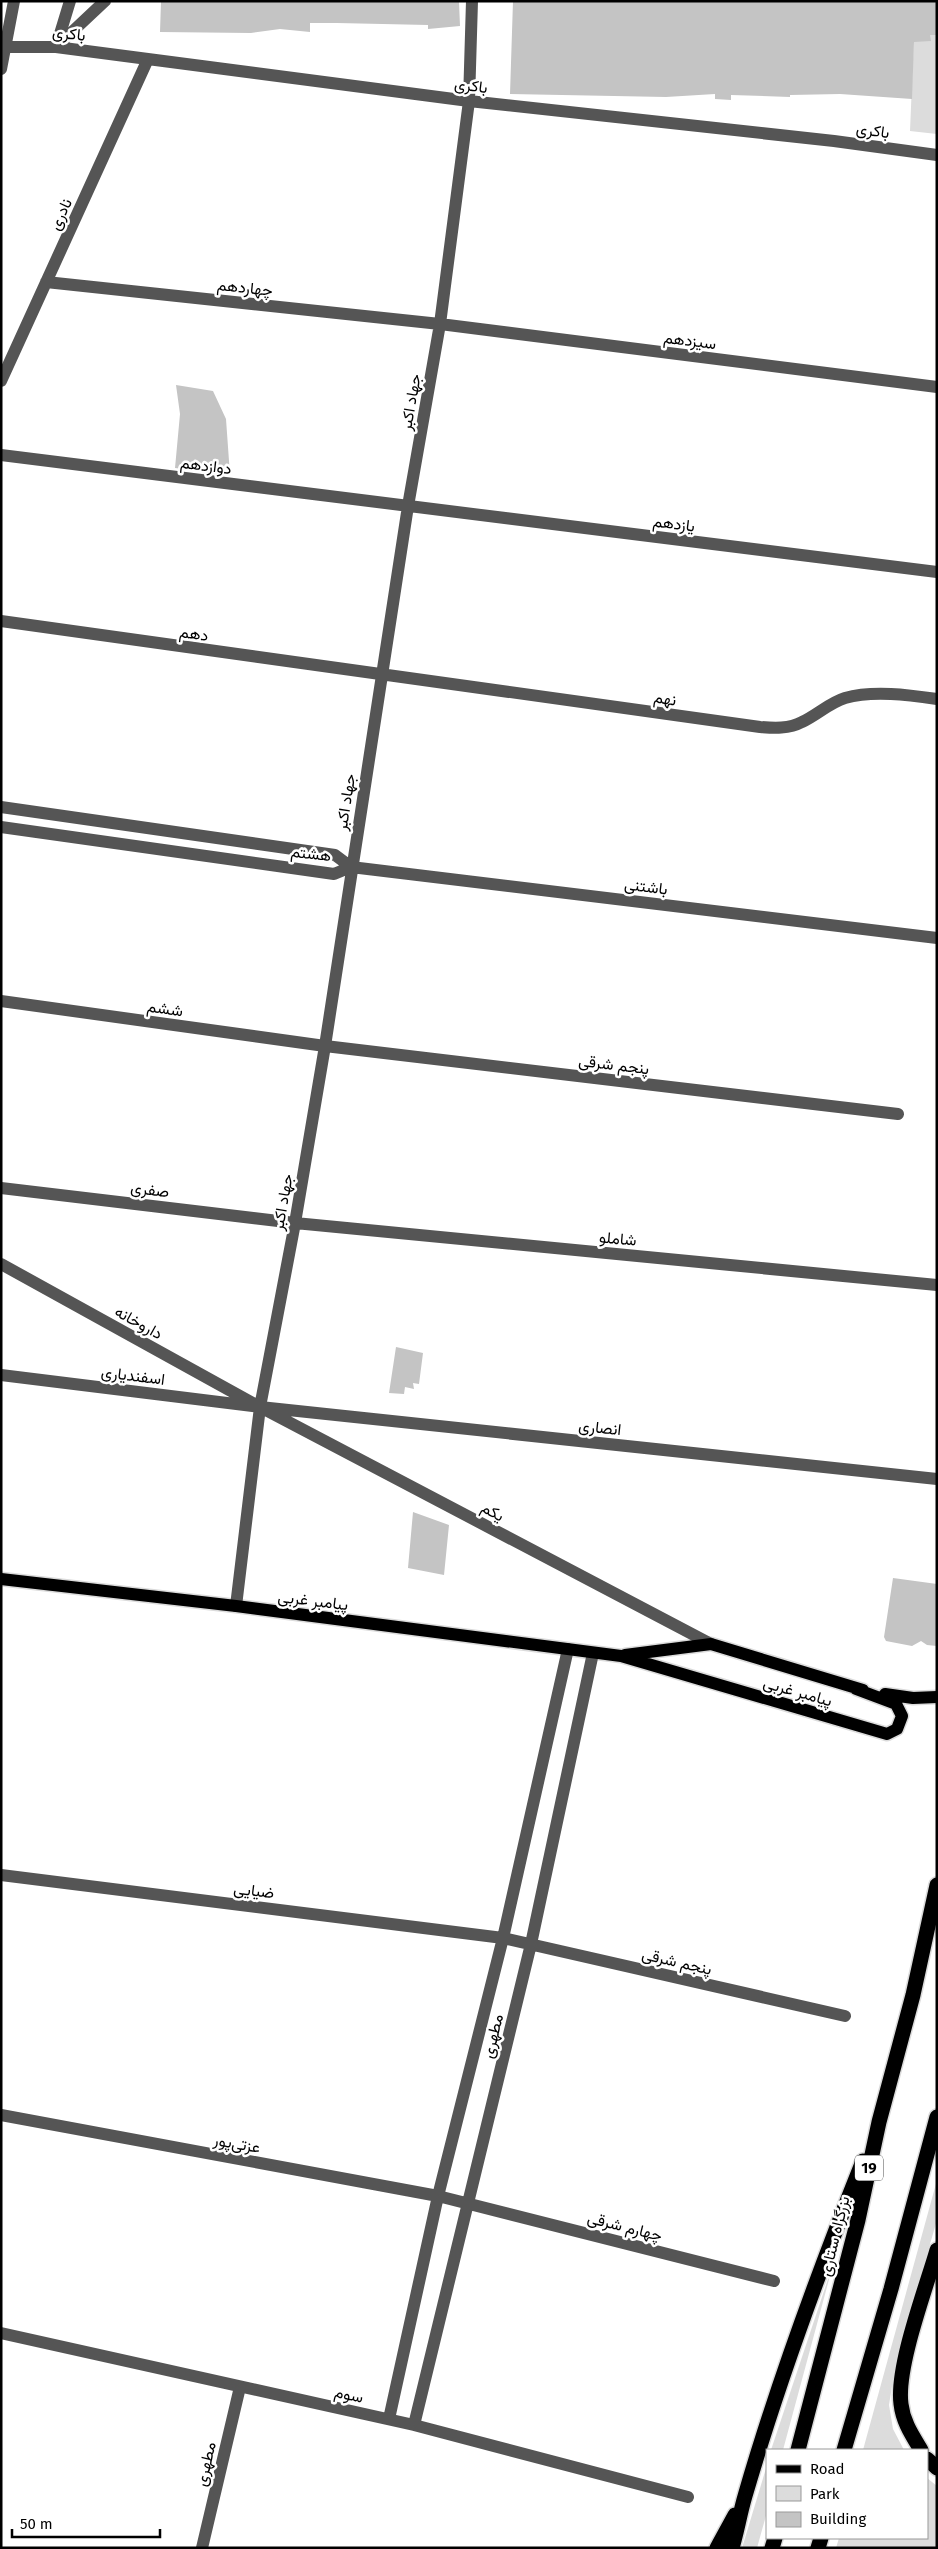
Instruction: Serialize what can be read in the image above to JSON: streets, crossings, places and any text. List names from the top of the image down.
{
  "streets": {
    "highway": ["19", "بزرگراه ستاری"],
    "main road": ["پیامبر غربی"],
    "street": [
      "باکری",
      "نادری",
      "چهاردهم",
      "سیزدهم",
      "جهاد اکبر",
      "دوازدهم",
      "یازدهم",
      "دهم",
      "نهم",
      "هشتم",
      "باشتنی",
      "ششم",
      "پنجم شرقی",
      "صفری",
      "شاملو",
      "داروخانه",
      "اسفندیاری",
      "انصاری",
      "یکم",
      "ضیایی",
      "مطهری",
      "عزتی‌پور",
      "چهارم شرقی",
      "سوم"
    ]
  },
  "crossings": [
    ["باکری", "نادری"],
    ["باکری", "جهاد اکبر"],
    ["نادری", "چهاردهم"],
    ["چهاردهم", "سیزدهم"],
    ["چهاردهم", "جهاد اکبر"],
    ["سیزدهم", "جهاد اکبر"],
    ["جهاد اکبر", "دوازدهم"],
    ["جهاد اکبر", "یازدهم"],
    ["جهاد اکبر", "دهم"],
    ["جهاد اکبر", "نهم"],
    ["جهاد اکبر", "هشتم"],
    ["جهاد اکبر", "باشتنی"],
    ["جهاد اکبر", "ششم"],
    ["جهاد اکبر", "پنجم شرقی"],
    ["جهاد اکبر", "صفری"],
    ["جهاد اکبر", "شاملو"],
    ["جهاد اکبر", "داروخانه"],
    ["جهاد اکبر", "اسفندیاری"],
    ["جهاد اکبر", "انصاری"],
    ["جهاد اکبر", "یکم"],
    ["جهاد اکبر", "پیامبر غربی"],
    ["دوازدهم", "یازدهم"],
    ["دهم", "نهم"],
    ["هشتم", "باشتنی"],
    ["ششم", "پنجم شرقی"],
    ["پنجم شرقی", "ضیایی"],
    ["پنجم شرقی", "مطهری"],
    ["صفری", "شاملو"],
    ["داروخانه", "اسفندیاری"],
    ["داروخانه", "انصاری"],
    ["داروخانه", "یکم"],
    ["اسفندیاری", "انصاری"],
    ["اسفندیاری", "یکم"],
    ["انصاری", "یکم"],
    ["یکم", "پیامبر غربی"],
    ["پیامبر غربی", "مطهری"],
    ["ضیایی", "مطهری"],
    ["مطهری", "عزتی‌پور"],
    ["مطهری", "چهارم شرقی"],
    ["مطهری", "سوم"],
    ["عزتی‌پور", "چهارم شرقی"]
  ],
  "legend": ["Road", "Park", "Building"],
  "scale_bar": "50 m"
}
